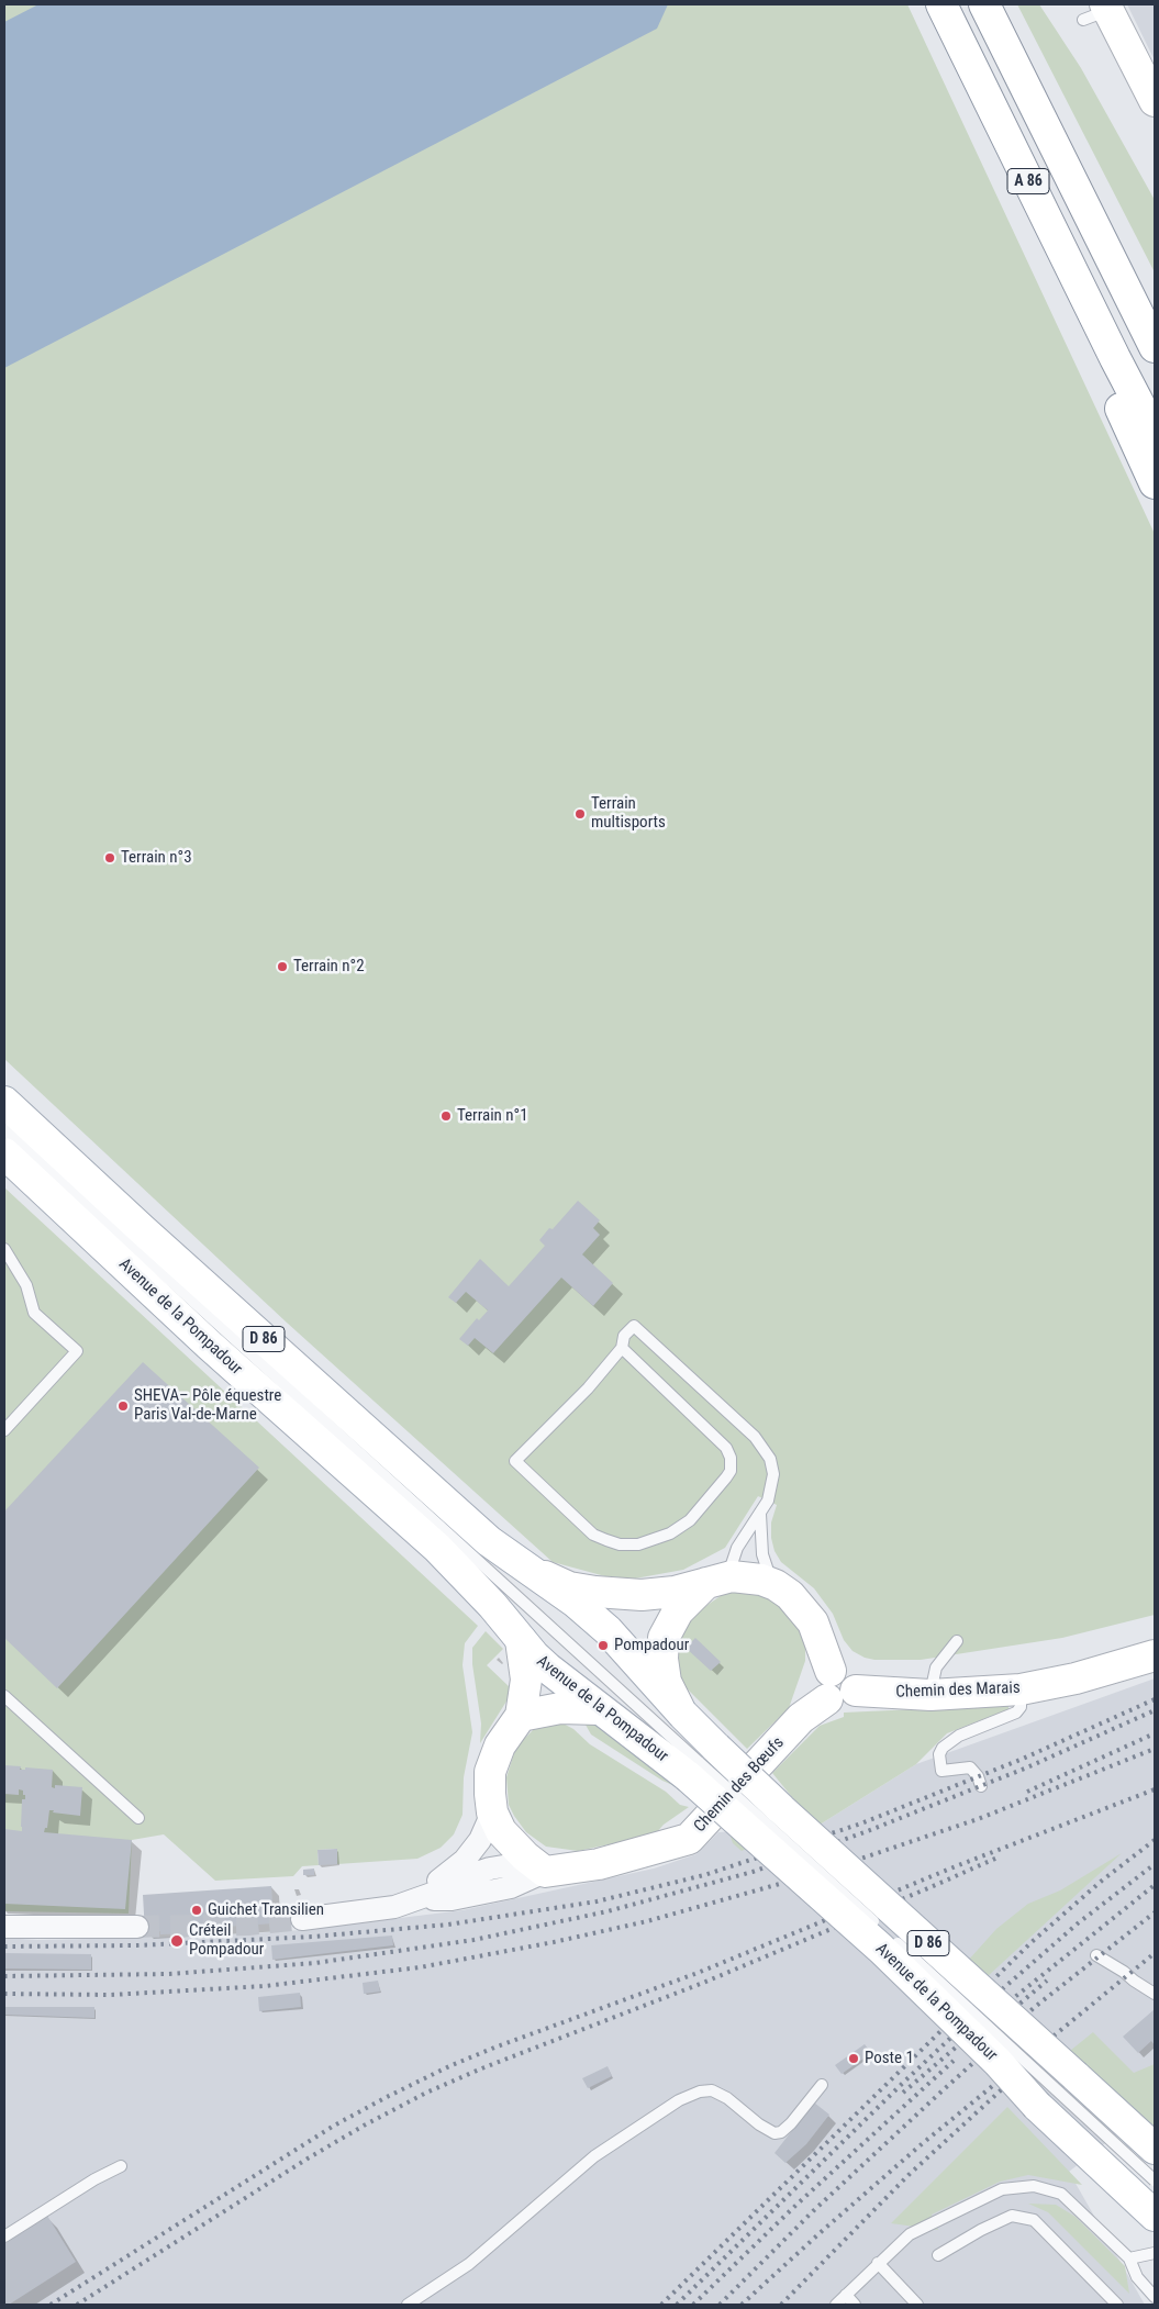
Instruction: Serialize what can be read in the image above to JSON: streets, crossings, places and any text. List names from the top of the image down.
{
  "streets": {
    "main road": [
      "A 86",
      "Avenue de la Pompadour",
      "D 86",
      "Chemin des Marais",
      "Chemin des Bœufs"
    ]
  },
  "crossings": [
    ["Avenue de la Pompadour", "Chemin des Bœufs"],
    ["Chemin des Marais", "Chemin des Bœufs"]
  ],
  "places": [
    "Terrain multisports",
    "Terrain n°3",
    "Terrain n°2",
    "Terrain n°1",
    "SHEVA– Pôle équestre Paris Val-de-Marne",
    "Pompadour",
    "Guichet Transilien",
    "Créteil Pompadour",
    "Poste 1"
  ]
}
